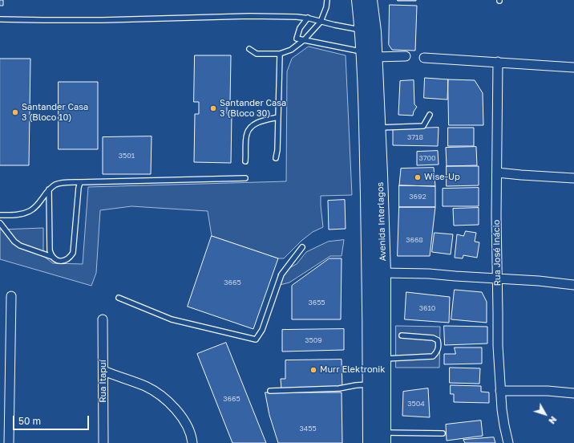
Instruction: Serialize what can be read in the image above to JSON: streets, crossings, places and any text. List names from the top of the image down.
{
  "streets": {
    "main road": ["Avenida Interlagos"],
    "street": ["Rua José Inácio", "Rua Itapuí"]
  },
  "places": [
    "Santander Casa 3 (Bloco 30)",
    "Santander Casa 3 (Bloco 10)",
    "Wise-Up",
    "Murr Elektronik"
  ],
  "house_numbers": [
    "3718",
    "3501",
    "3700",
    "3692",
    "3668",
    "3665",
    "3655",
    "3610",
    "3509",
    "3665",
    "3504",
    "3455"
  ],
  "scale_bar": "50 m",
  "north": "bottom right"
}
